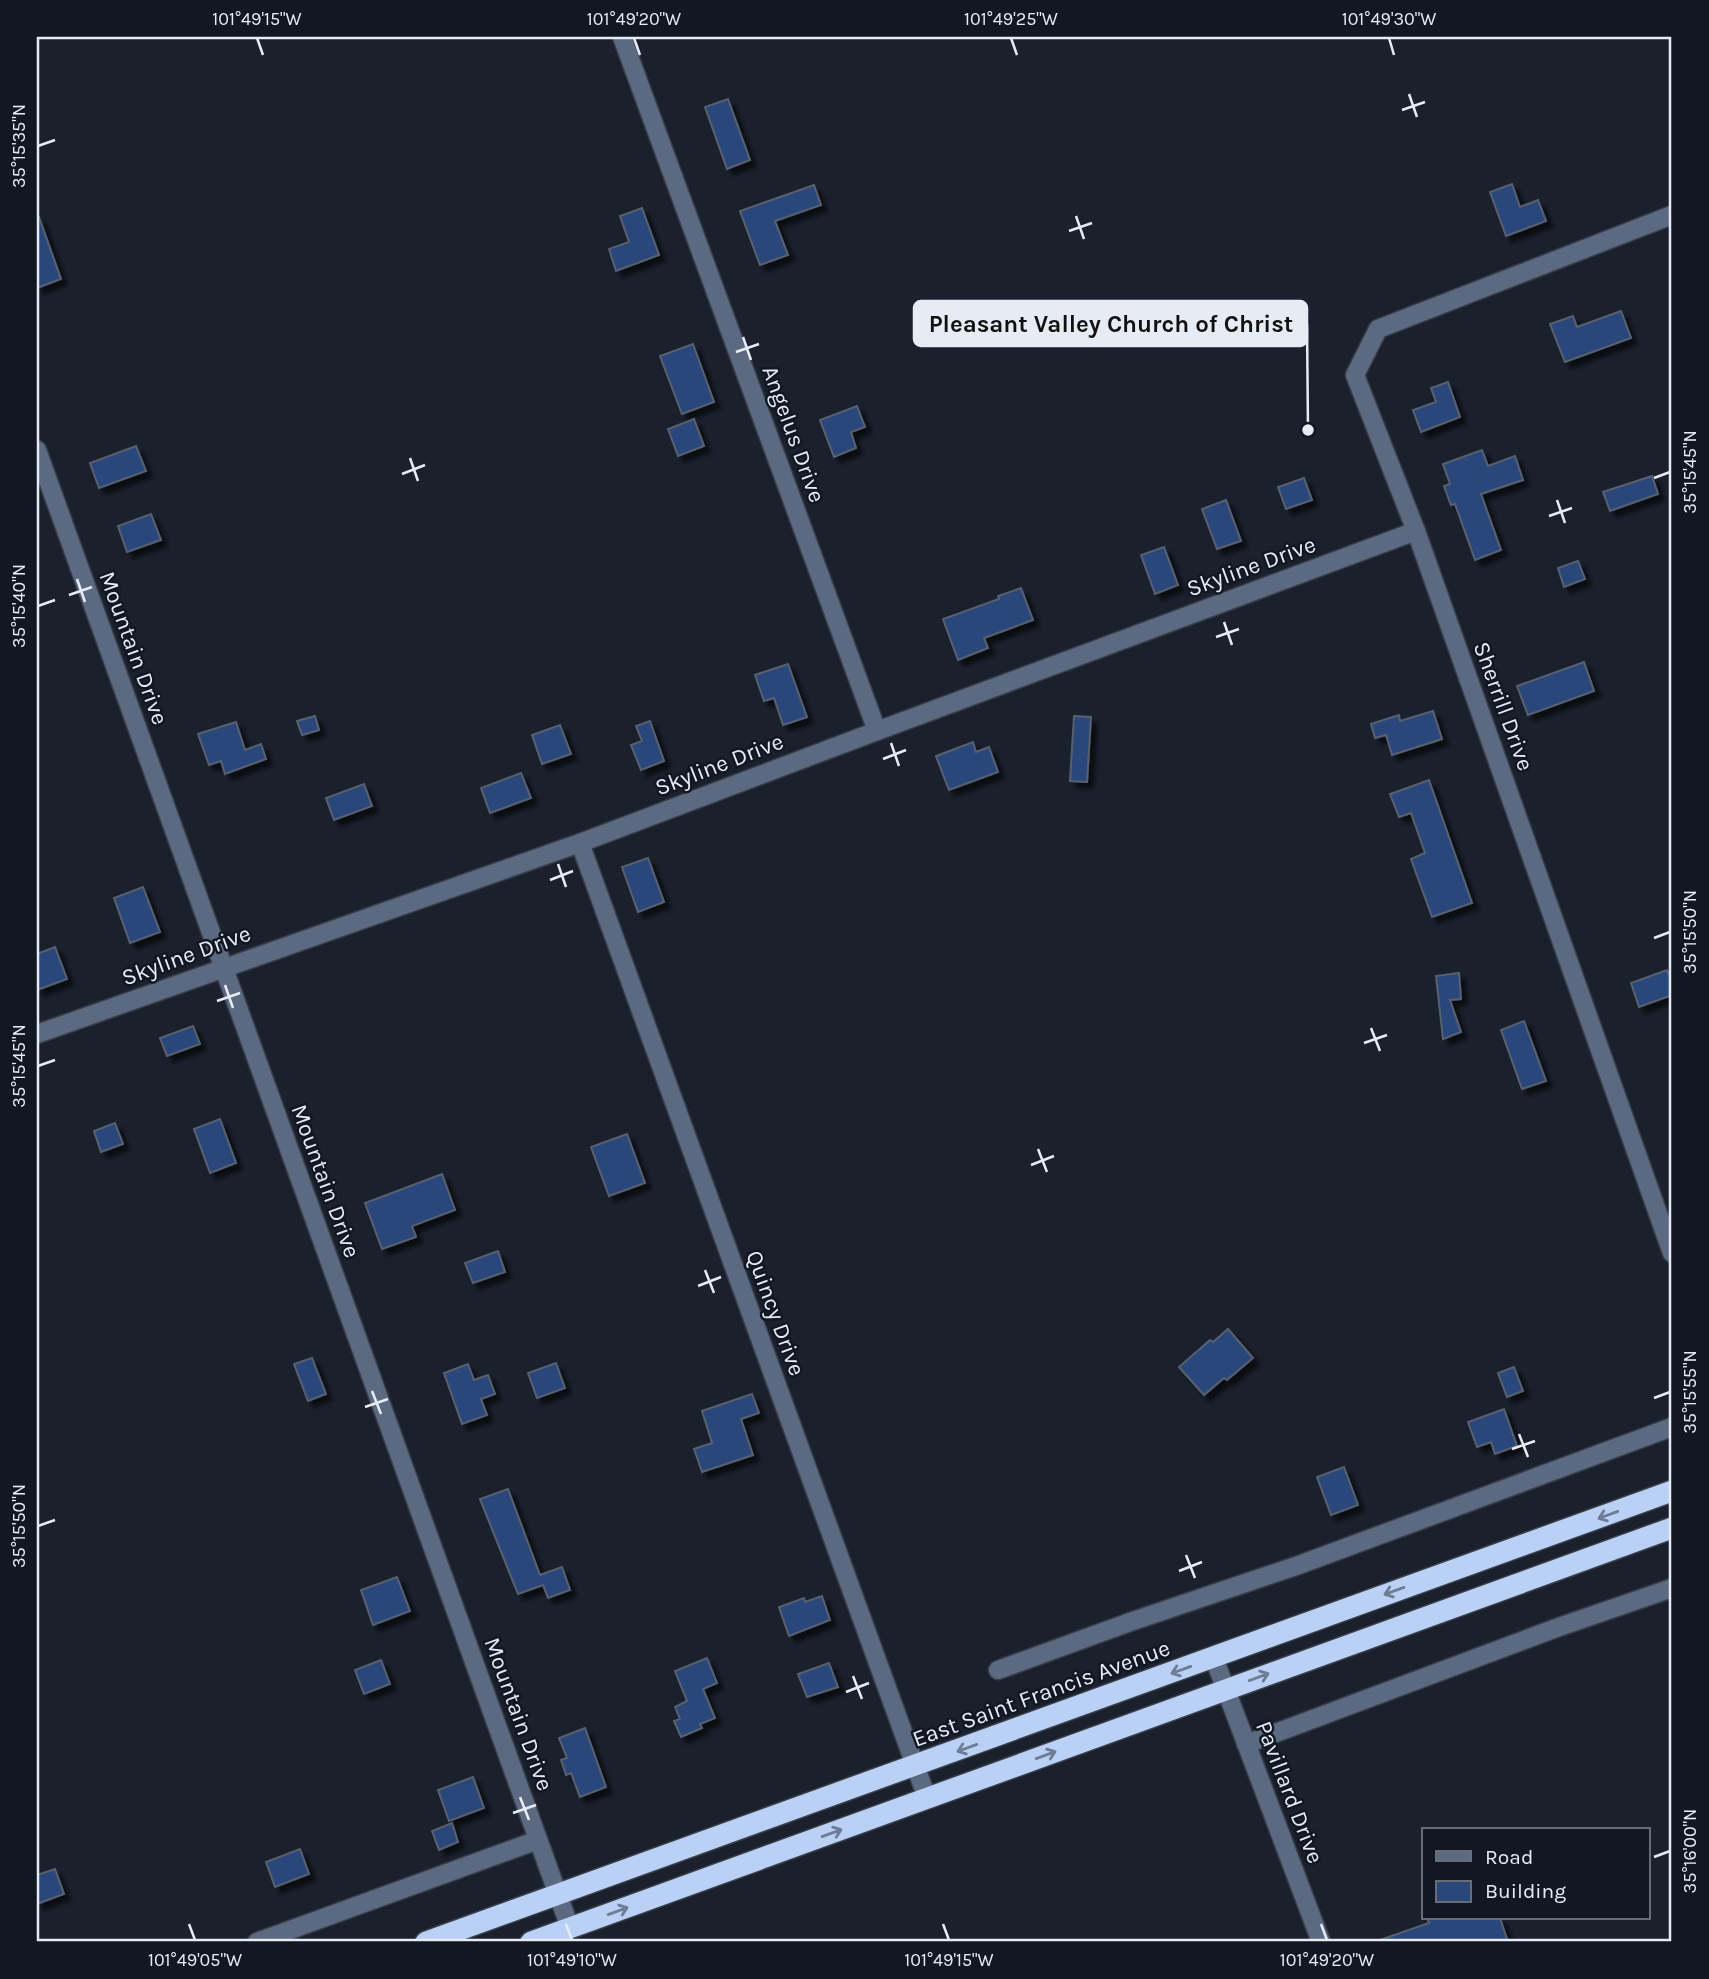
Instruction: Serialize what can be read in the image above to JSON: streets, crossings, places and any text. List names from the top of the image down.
{
  "streets": {
    "highway": ["East Saint Francis Avenue"],
    "street": [
      "Angelus Drive",
      "Skyline Drive",
      "Mountain Drive",
      "Sherrill Drive",
      "Quincy Drive",
      "Pavillard Drive"
    ]
  },
  "crossings": [
    ["Angelus Drive", "Skyline Drive"],
    ["Skyline Drive", "Mountain Drive"],
    ["Skyline Drive", "Sherrill Drive"],
    ["Skyline Drive", "Quincy Drive"],
    ["Mountain Drive", "East Saint Francis Avenue"],
    ["Quincy Drive", "East Saint Francis Avenue"],
    ["East Saint Francis Avenue", "Pavillard Drive"]
  ],
  "places": ["Pleasant Valley Church of Christ"],
  "legend": ["Road", "Building"],
  "coordinates": [
    "101°49'15\"W",
    "101°49'20\"W",
    "101°49'25\"W",
    "101°49'30\"W",
    "35°15'35\"N",
    "35°15'45\"N",
    "35°15'40\"N",
    "35°15'50\"N",
    "35°15'55\"N",
    "35°16'00\"N",
    "101°49'05\"W",
    "101°49'10\"W"
  ]
}
